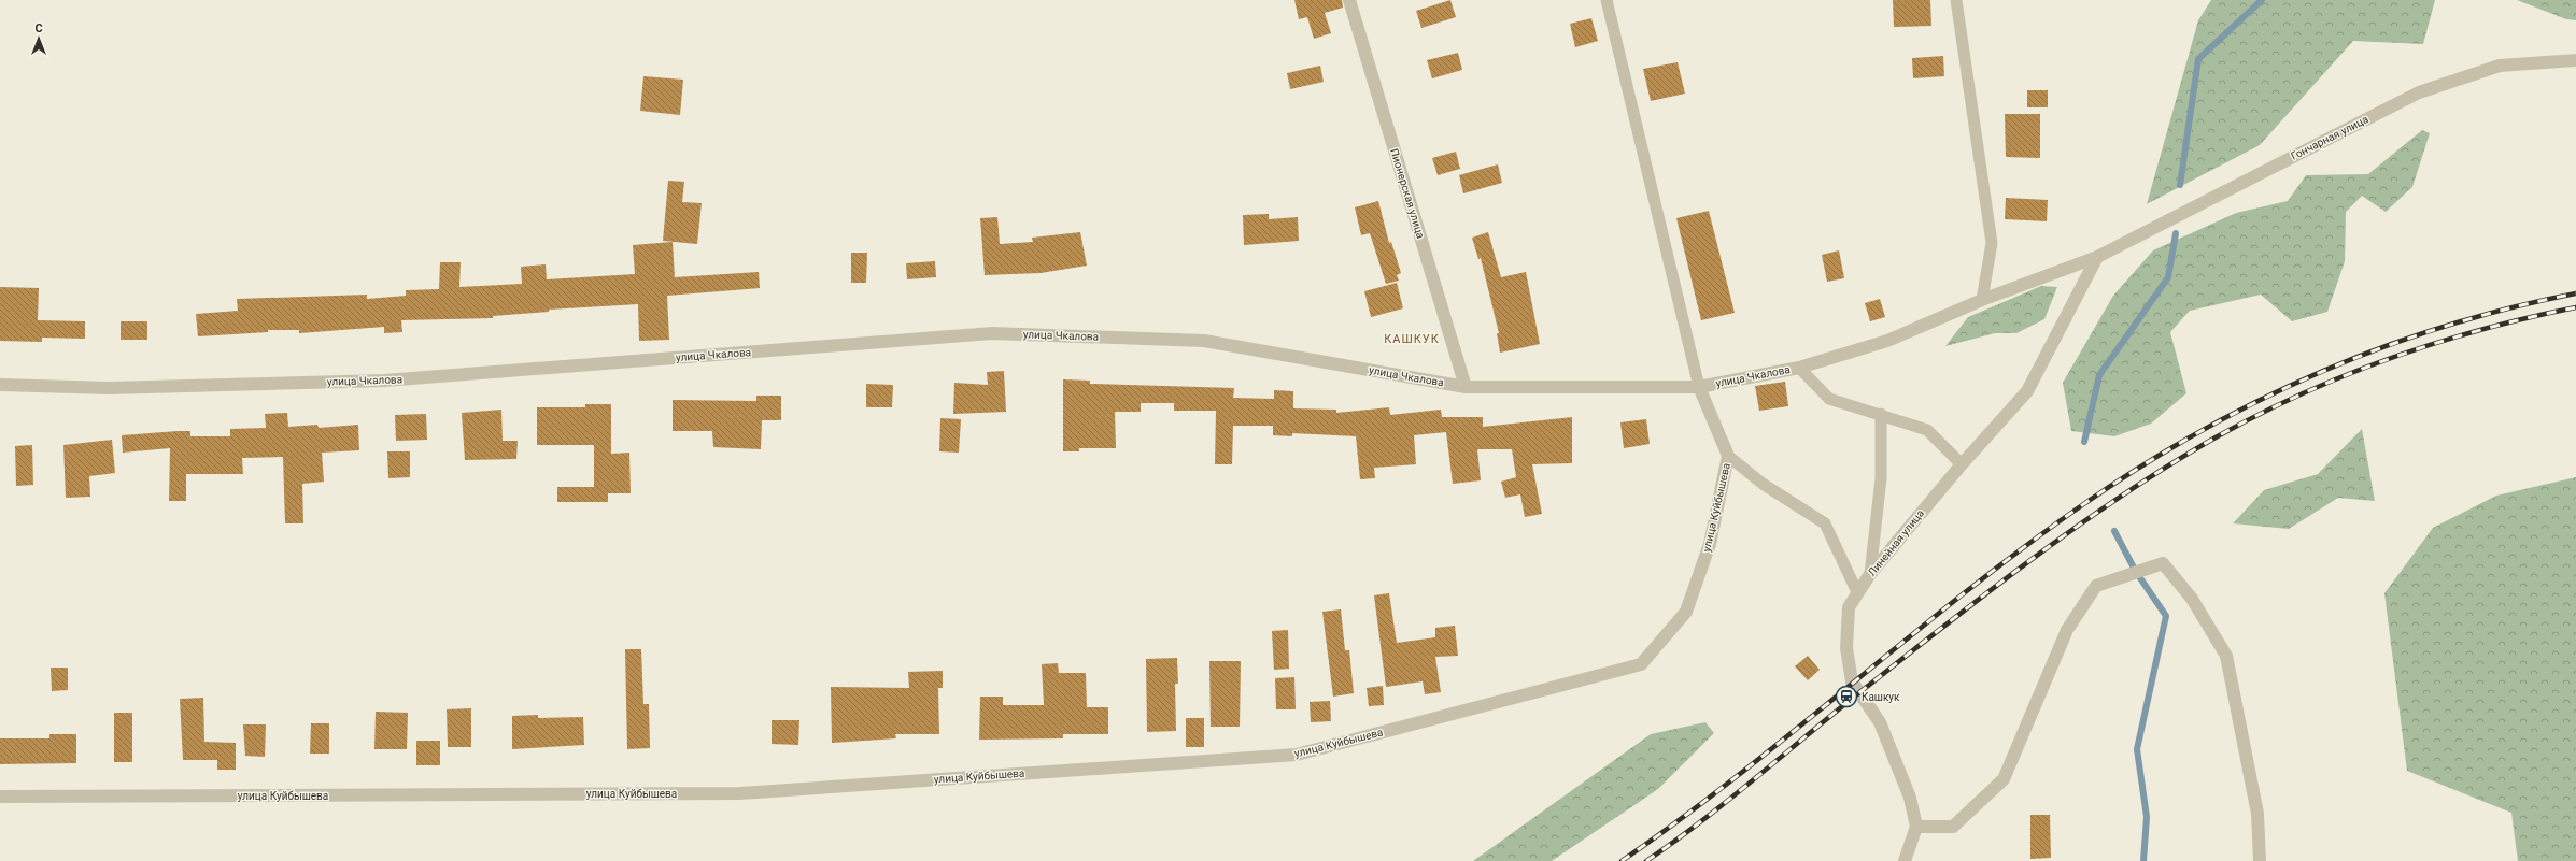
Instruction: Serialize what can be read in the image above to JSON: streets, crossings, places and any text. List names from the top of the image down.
{
  "streets": {
    "street": [
      "Гончарная улица",
      "Пионерская улица",
      "улица Чкалова",
      "улица Куйбышева",
      "Линейная улица"
    ]
  },
  "crossings": [
    ["Гончарная улица", "улица Чкалова"],
    ["Гончарная улица", "Линейная улица"],
    ["Пионерская улица", "улица Чкалова"],
    ["улица Чкалова", "улица Куйбышева"],
    ["улица Чкалова", "Линейная улица"]
  ],
  "districts": ["КАШКУК"],
  "places": {
    "station": ["Кашкук"]
  },
  "north": "top"
}
